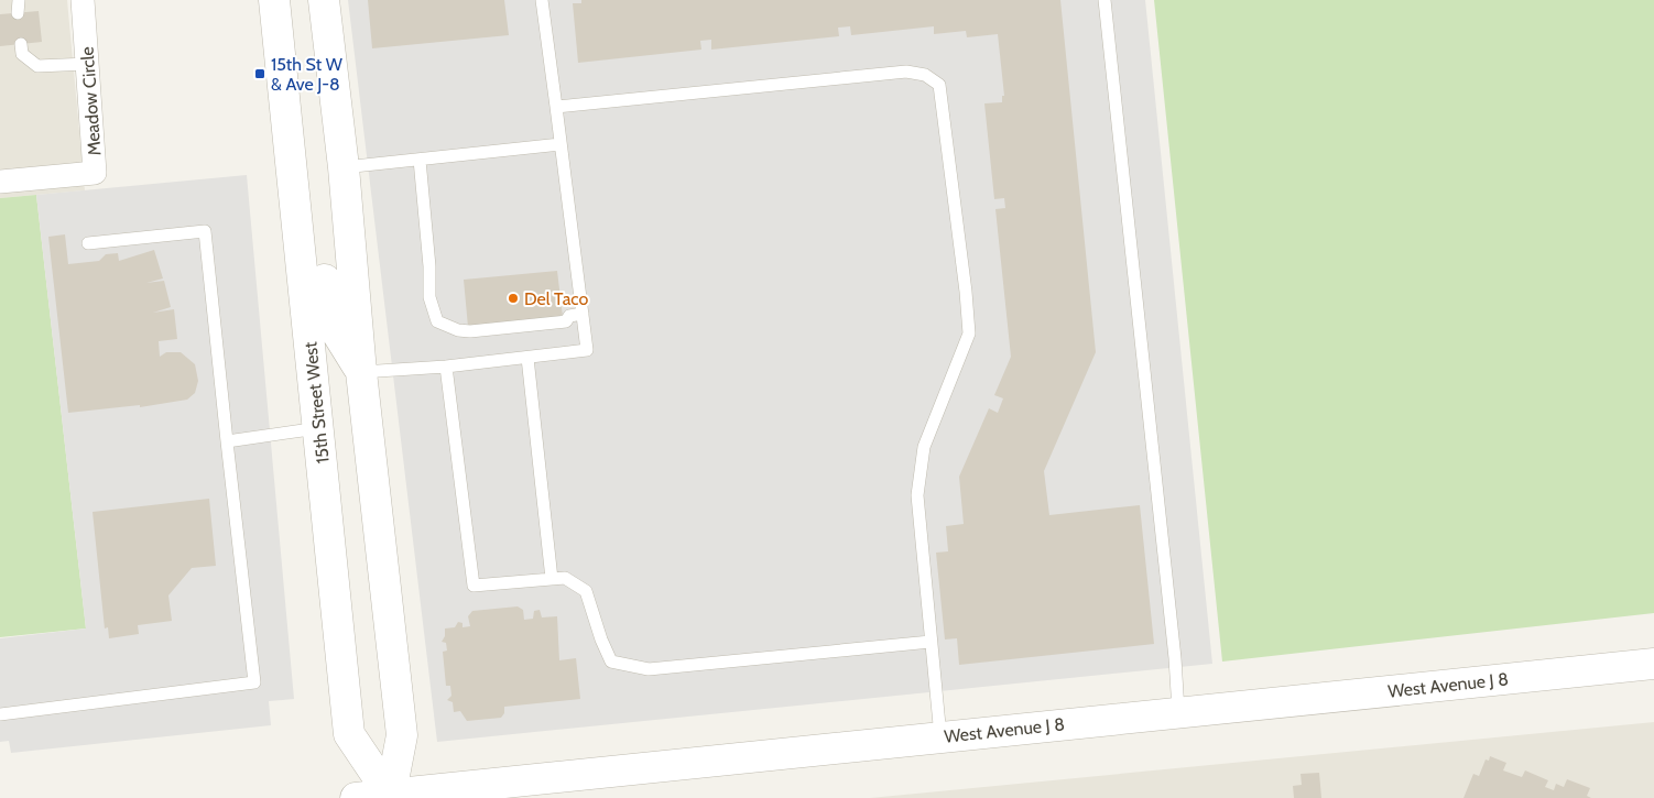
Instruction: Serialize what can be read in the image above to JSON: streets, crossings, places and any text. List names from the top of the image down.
{
  "streets": {
    "street": ["Meadow Circle", "15th Street West", "West Avenue J 8"]
  },
  "crossings": [
    ["15th Street West", "West Avenue J 8"]
  ],
  "places": {
    "transit": ["15th St W & Ave J-8"],
    "other": ["Del Taco"]
  }
}
